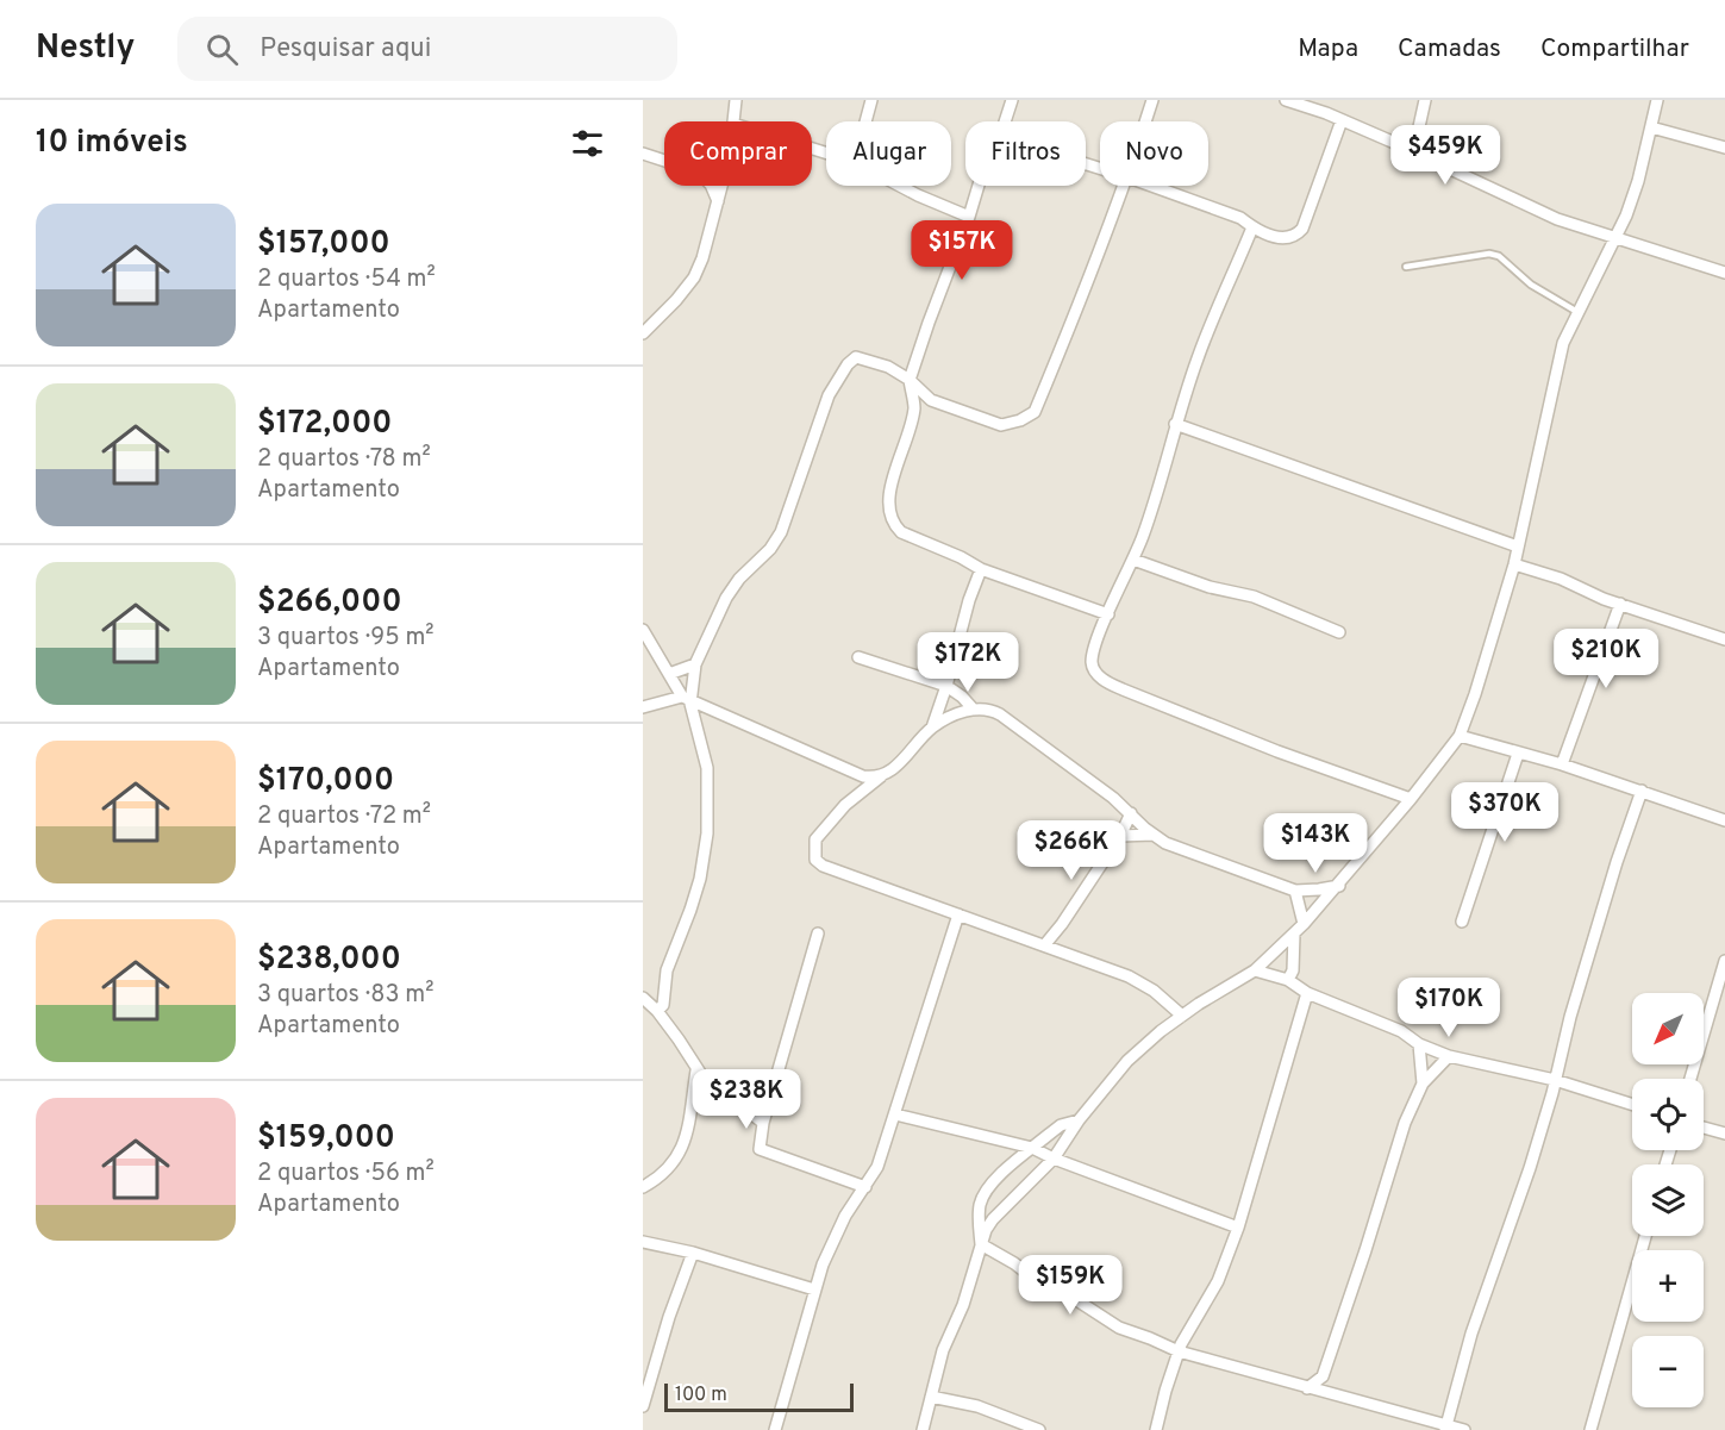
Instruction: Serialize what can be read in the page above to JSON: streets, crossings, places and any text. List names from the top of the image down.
{
  "scale_bar": "100 m",
  "north": "bottom left",
  "page": {
    "header": "Nestly",
    "search": "Pesquisar aqui",
    "nav": ["Mapa", "Camadas", "Compartilhar"],
    "heading": "10 imóveis",
    "chip": [
      "Comprar",
      "Alugar",
      "Filtros",
      "Novo"
    ],
    "price": [
      "$459K",
      "$157K",
      "$210K",
      "$172K",
      "$370K",
      "$143K",
      "$266K",
      "$170K",
      "$238K",
      "$159K"
    ],
    "list": [
      {
        "name": "$157,000",
        "note": "2 quartos · 54 m² · Apartamento"
      },
      {
        "name": "$172,000",
        "note": "2 quartos · 78 m² · Apartamento"
      },
      {
        "name": "$266,000",
        "note": "3 quartos · 95 m² · Apartamento"
      },
      {
        "name": "$170,000",
        "note": "2 quartos · 72 m² · Apartamento"
      },
      {
        "name": "$238,000",
        "note": "3 quartos · 83 m² · Apartamento"
      },
      {
        "name": "$159,000",
        "note": "2 quartos · 56 m² · Apartamento"
      }
    ],
    "map_buttons": ["+", "−"],
    "scale": "100 m"
  }
}
